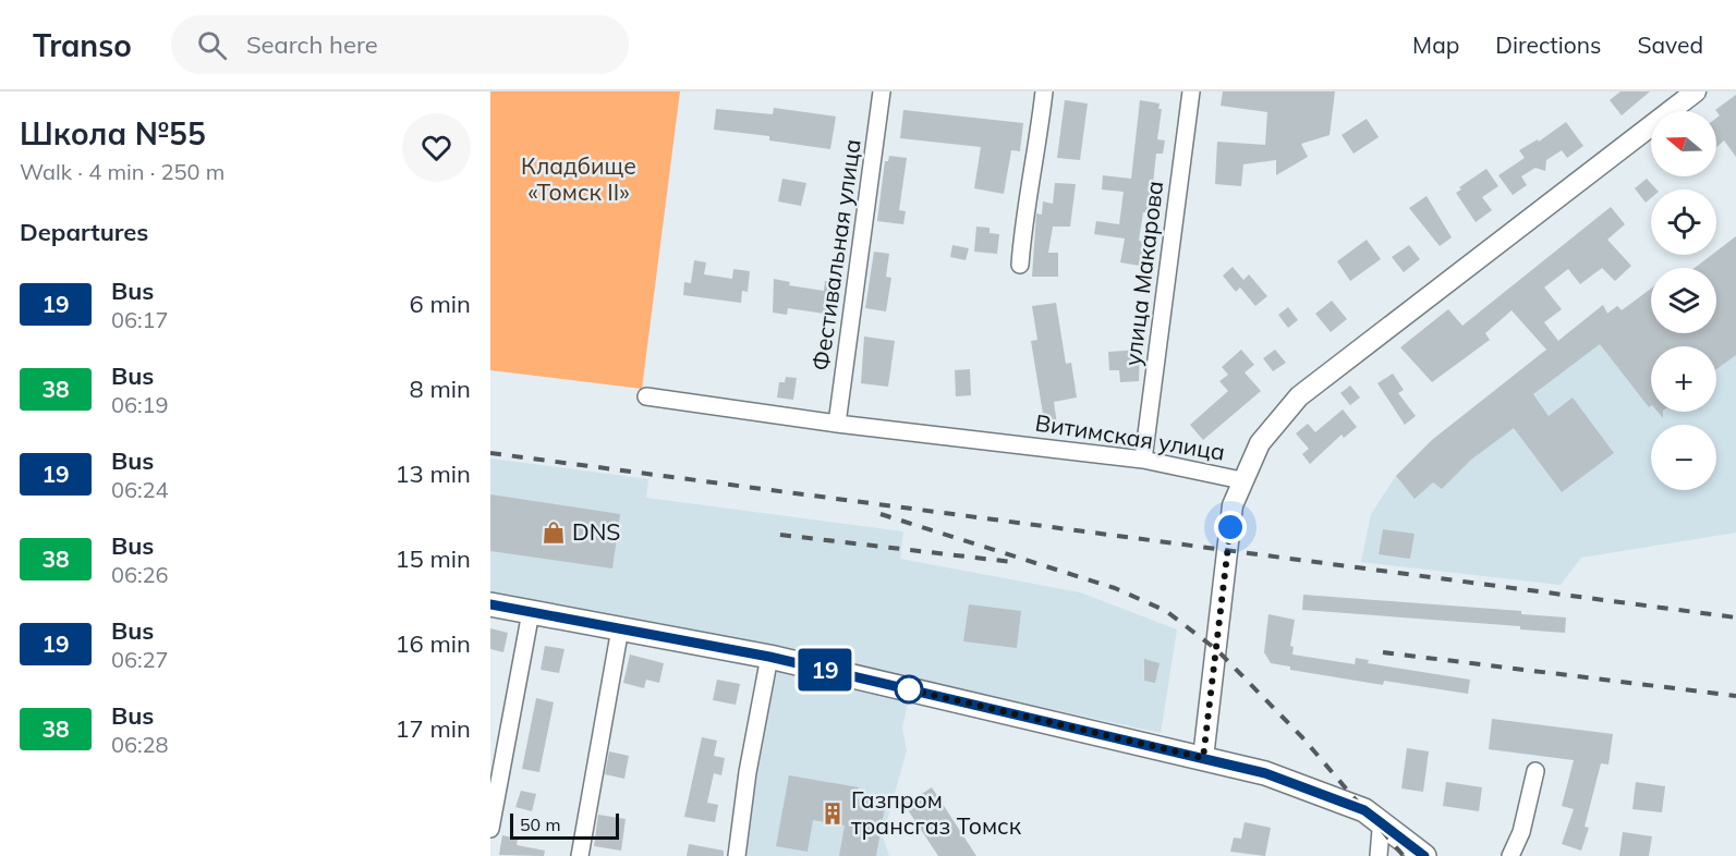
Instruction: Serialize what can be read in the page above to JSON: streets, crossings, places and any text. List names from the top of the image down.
{
  "streets": {
    "street": ["Фестивальная улица", "улица Макарова", "Витимская улица"]
  },
  "crossings": [
    ["Фестивальная улица", "Витимская улица"],
    ["улица Макарова", "Витимская улица"]
  ],
  "parks": ["Кладбище «Томск II»"],
  "places": {
    "shop": ["DNS"],
    "building": ["Газпром трансгаз Томск"]
  },
  "lines": ["bus line 19"],
  "scale_bar": "50 m",
  "north": "left",
  "page": {
    "header": "Transo",
    "search": "Search here",
    "nav": ["Map", "Directions", "Saved"],
    "heading": [
      ["Школа №55", "Walk · 4 min · 250 m"],
      "Departures"
    ],
    "on_map": "19",
    "map_buttons": ["+", "−"],
    "list": [
      {
        "mark": "19",
        "name": "Bus",
        "note": "06:17",
        "value": "6 min"
      },
      {
        "mark": "38",
        "name": "Bus",
        "note": "06:19",
        "value": "8 min"
      },
      {
        "mark": "19",
        "name": "Bus",
        "note": "06:24",
        "value": "13 min"
      },
      {
        "mark": "38",
        "name": "Bus",
        "note": "06:26",
        "value": "15 min"
      },
      {
        "mark": "19",
        "name": "Bus",
        "note": "06:27",
        "value": "16 min"
      },
      {
        "mark": "38",
        "name": "Bus",
        "note": "06:28",
        "value": "17 min"
      }
    ],
    "scale": "50 m"
  }
}
